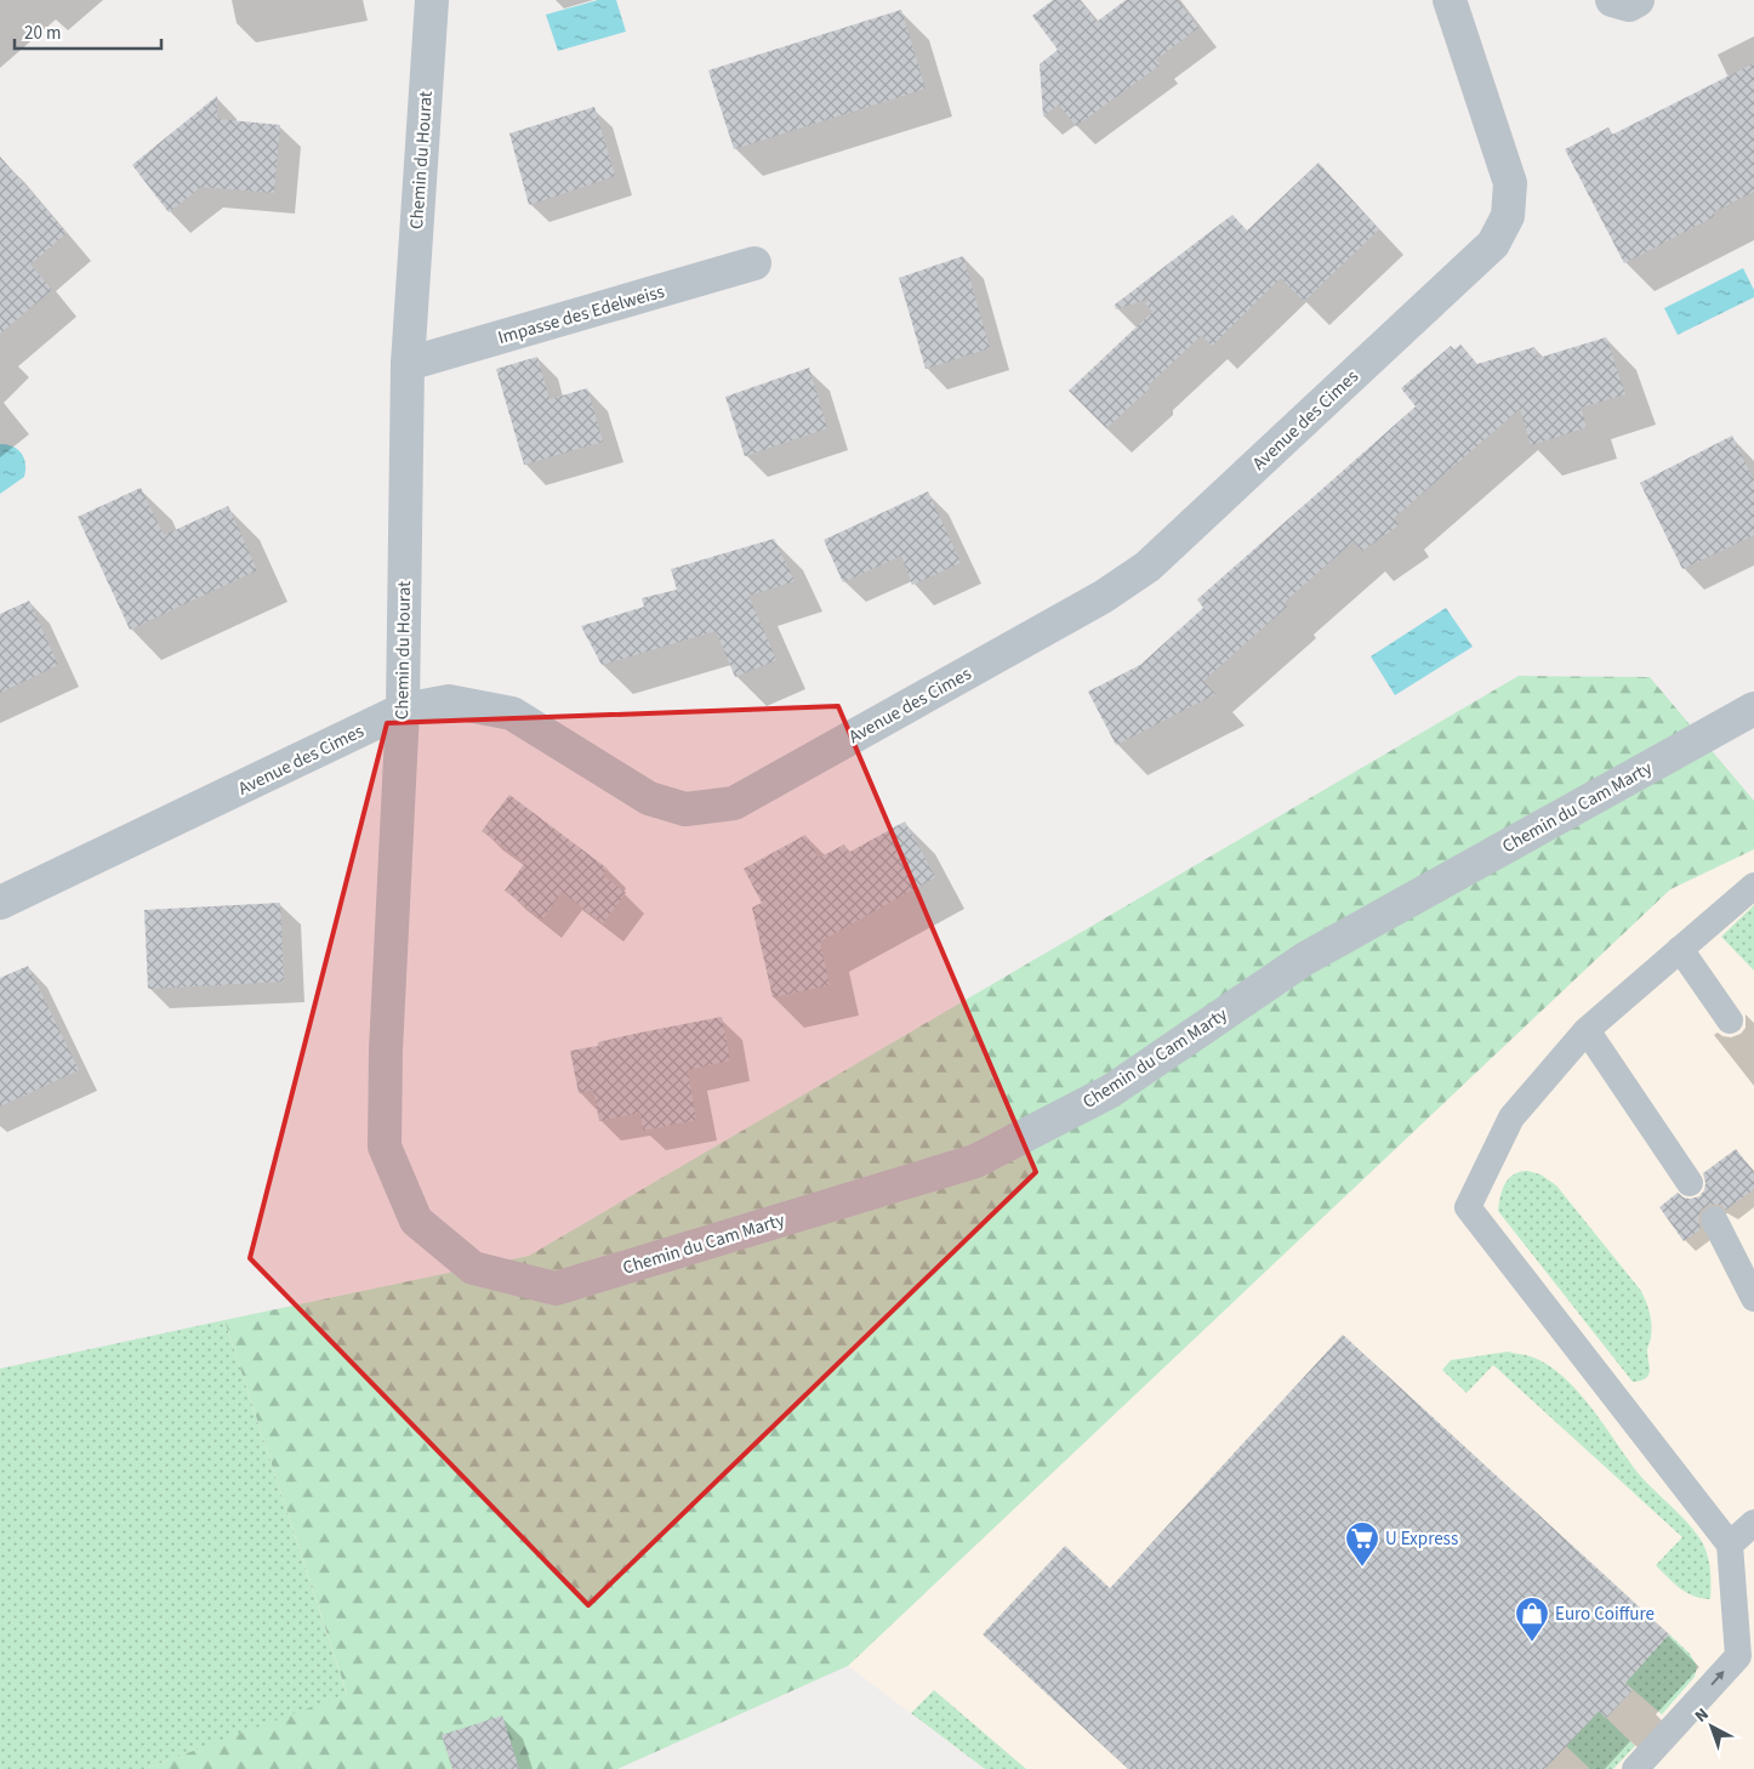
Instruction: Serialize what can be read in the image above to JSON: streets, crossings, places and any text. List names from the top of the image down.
{
  "streets": {
    "street": [
      "Chemin du Hourat",
      "Impasse des Edelweiss",
      "Avenue des Cimes",
      "Chemin du Cam Marty"
    ]
  },
  "crossings": [
    ["Chemin du Hourat", "Impasse des Edelweiss"],
    ["Chemin du Hourat", "Avenue des Cimes"],
    ["Chemin du Hourat", "Chemin du Cam Marty"]
  ],
  "places": {
    "supermarket": ["U Express"],
    "shop": ["Euro Coiffure"]
  },
  "scale_bar": "20 m",
  "north": "top left"
}
